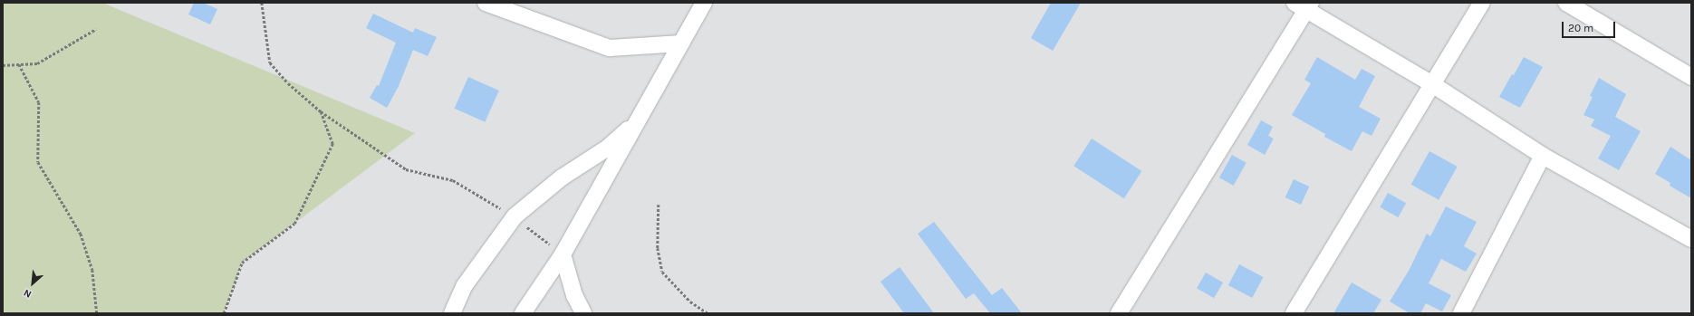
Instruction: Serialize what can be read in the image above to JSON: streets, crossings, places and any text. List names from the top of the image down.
{
  "scale_bar": "20 m",
  "north": "bottom left"
}
